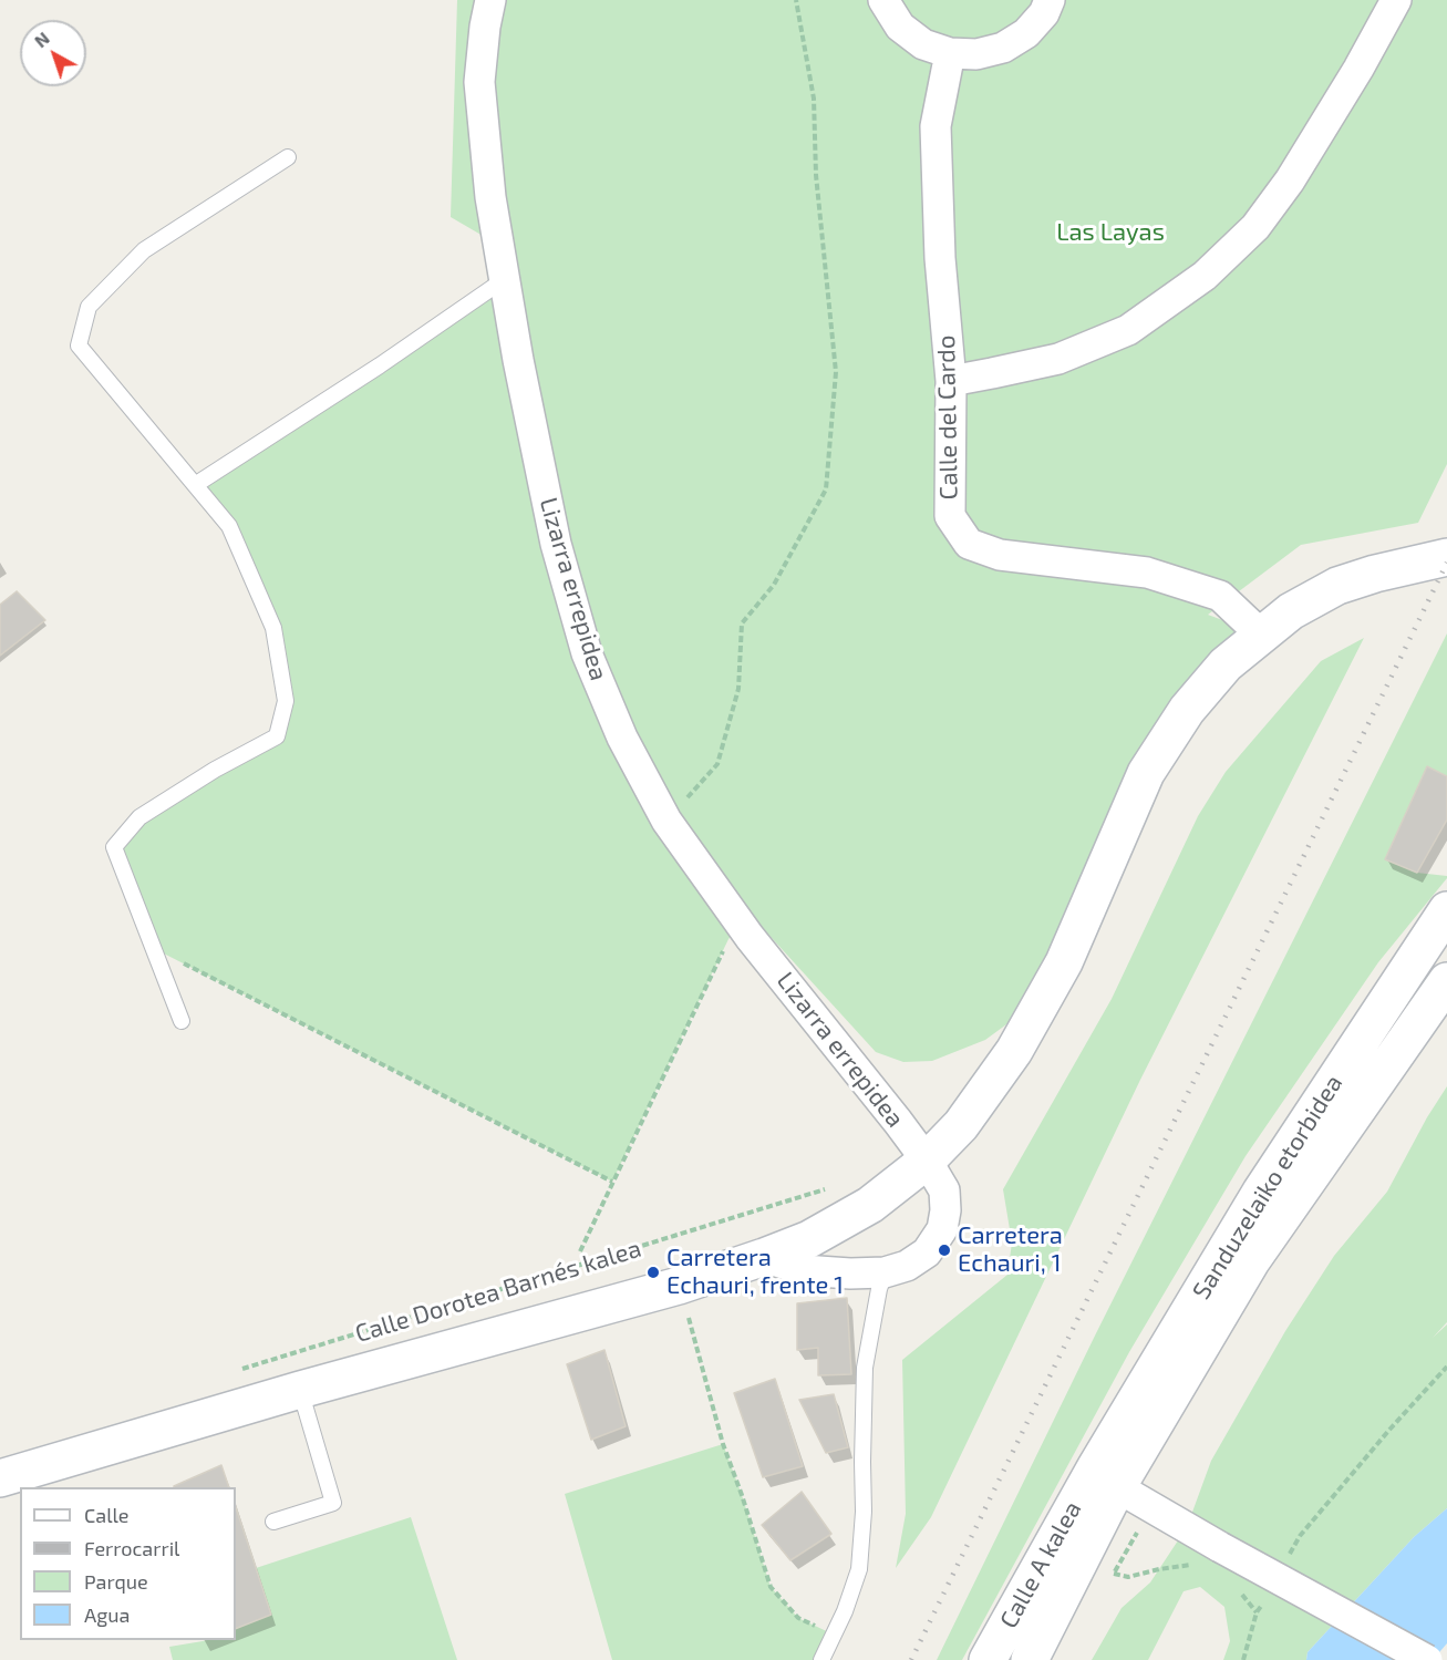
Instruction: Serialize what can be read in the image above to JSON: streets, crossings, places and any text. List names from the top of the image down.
{
  "streets": {
    "street": [
      "Calle del Cardo",
      "Lizarra errepidea",
      "Sanduzelaiko etorbidea",
      "Calle Dorotea Barnés kalea",
      "Calle A kalea"
    ]
  },
  "crossings": [
    ["Lizarra errepidea", "Calle Dorotea Barnés kalea"],
    ["Sanduzelaiko etorbidea", "Calle A kalea"]
  ],
  "parks": ["Las Layas"],
  "places": ["Carretera Echauri, 1", "Carretera Echauri, frente 1"],
  "legend": [
    "Calle",
    "Ferrocarril",
    "Parque",
    "Agua"
  ],
  "north": "top left"
}
